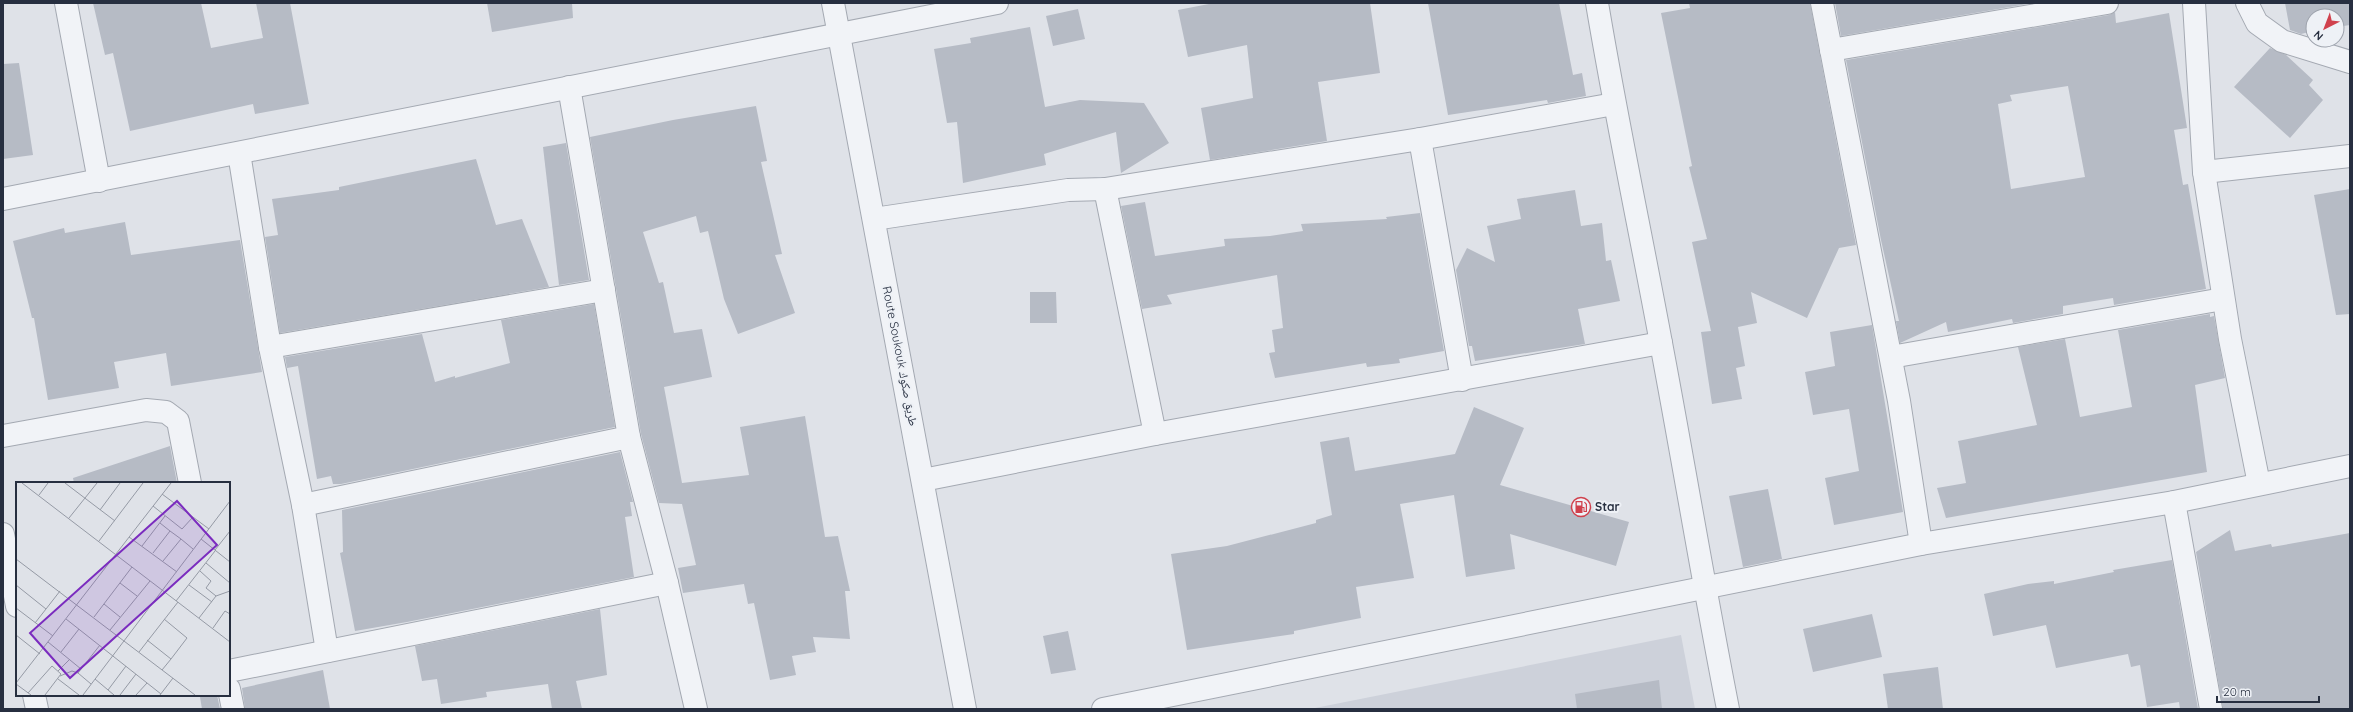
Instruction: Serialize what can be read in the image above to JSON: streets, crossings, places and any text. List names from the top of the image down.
{
  "streets": {
    "street": ["Route Soukouk طريق صكوك"]
  },
  "places": {
    "fuel station": ["Star"]
  },
  "scale_bar": "20 m",
  "north": "bottom left"
}
